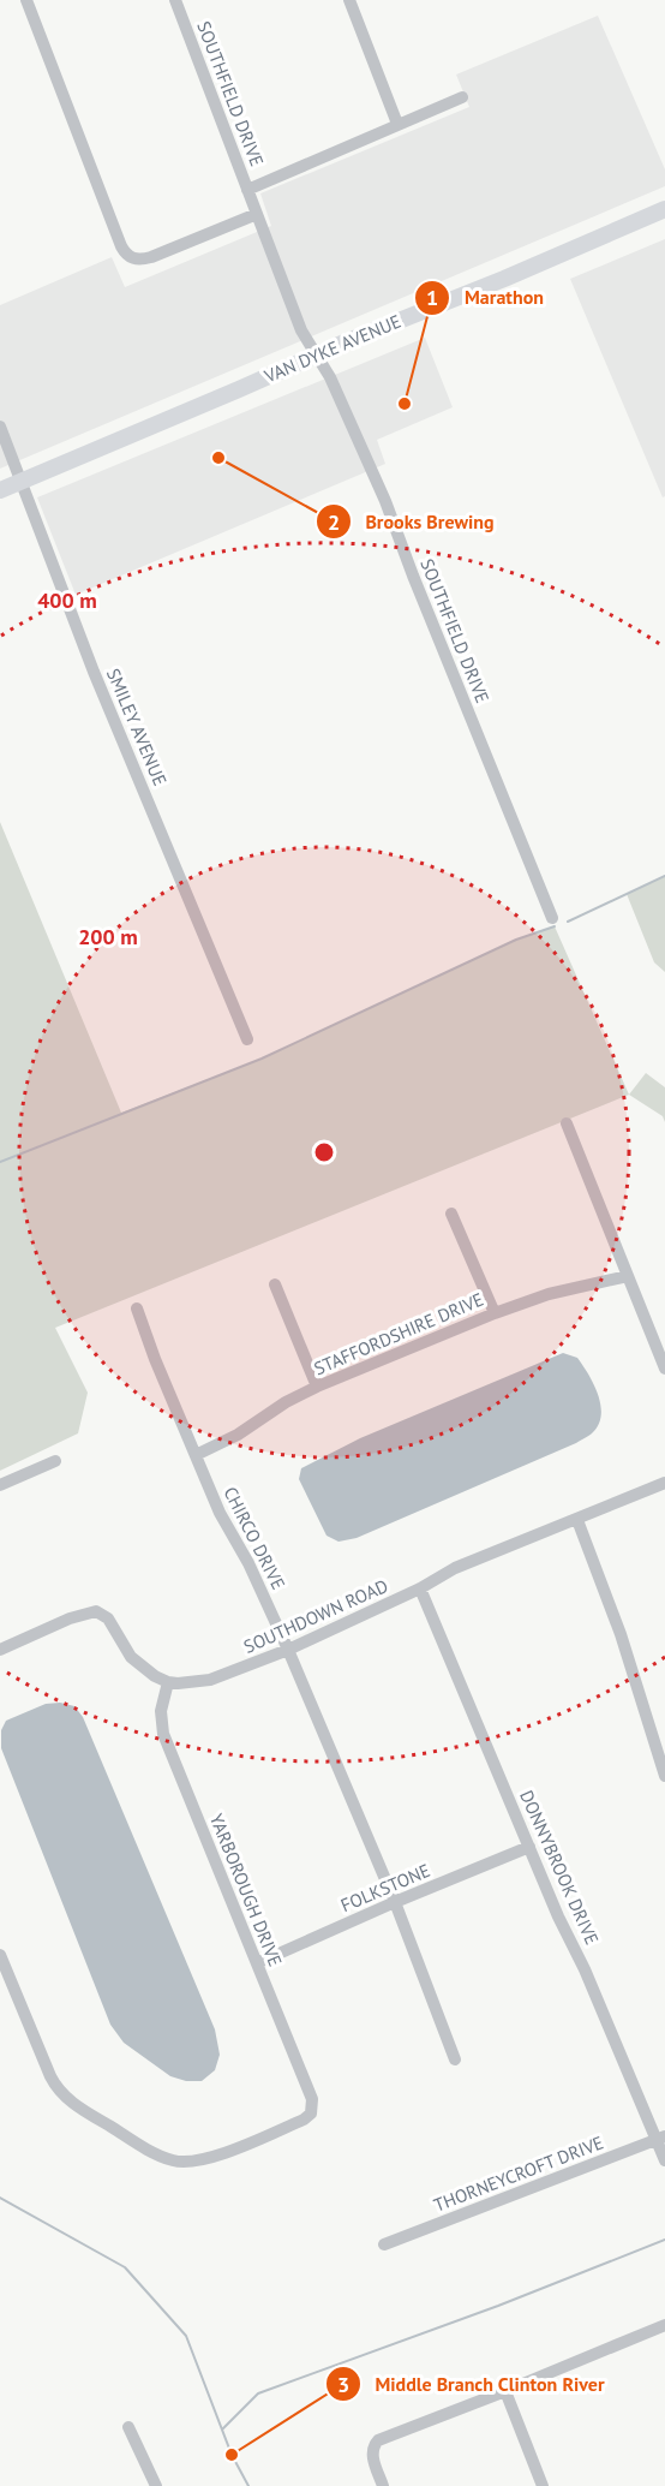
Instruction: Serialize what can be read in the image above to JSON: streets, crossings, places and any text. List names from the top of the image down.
{
  "streets": {
    "main road": ["VAN DYKE AVENUE"],
    "street": [
      "SOUTHFIELD DRIVE",
      "SMILEY AVENUE",
      "STAFFORDSHIRE DRIVE",
      "CHIRCO DRIVE",
      "SOUTHDOWN ROAD",
      "DONNYBROOK DRIVE",
      "FOLKSTONE",
      "YARBOROUGH DRIVE",
      "THORNEYCROFT DRIVE"
    ]
  },
  "crossings": [
    ["SOUTHFIELD DRIVE", "VAN DYKE AVENUE"],
    ["VAN DYKE AVENUE", "SMILEY AVENUE"],
    ["STAFFORDSHIRE DRIVE", "CHIRCO DRIVE"],
    ["CHIRCO DRIVE", "SOUTHDOWN ROAD"],
    ["CHIRCO DRIVE", "FOLKSTONE"],
    ["SOUTHDOWN ROAD", "DONNYBROOK DRIVE"],
    ["SOUTHDOWN ROAD", "YARBOROUGH DRIVE"],
    ["DONNYBROOK DRIVE", "FOLKSTONE"],
    ["DONNYBROOK DRIVE", "THORNEYCROFT DRIVE"],
    ["FOLKSTONE", "YARBOROUGH DRIVE"]
  ],
  "places": ["Marathon", "Brooks Brewing", "Middle Branch Clinton River"],
  "rings": ["400 m", "200 m"]
}
